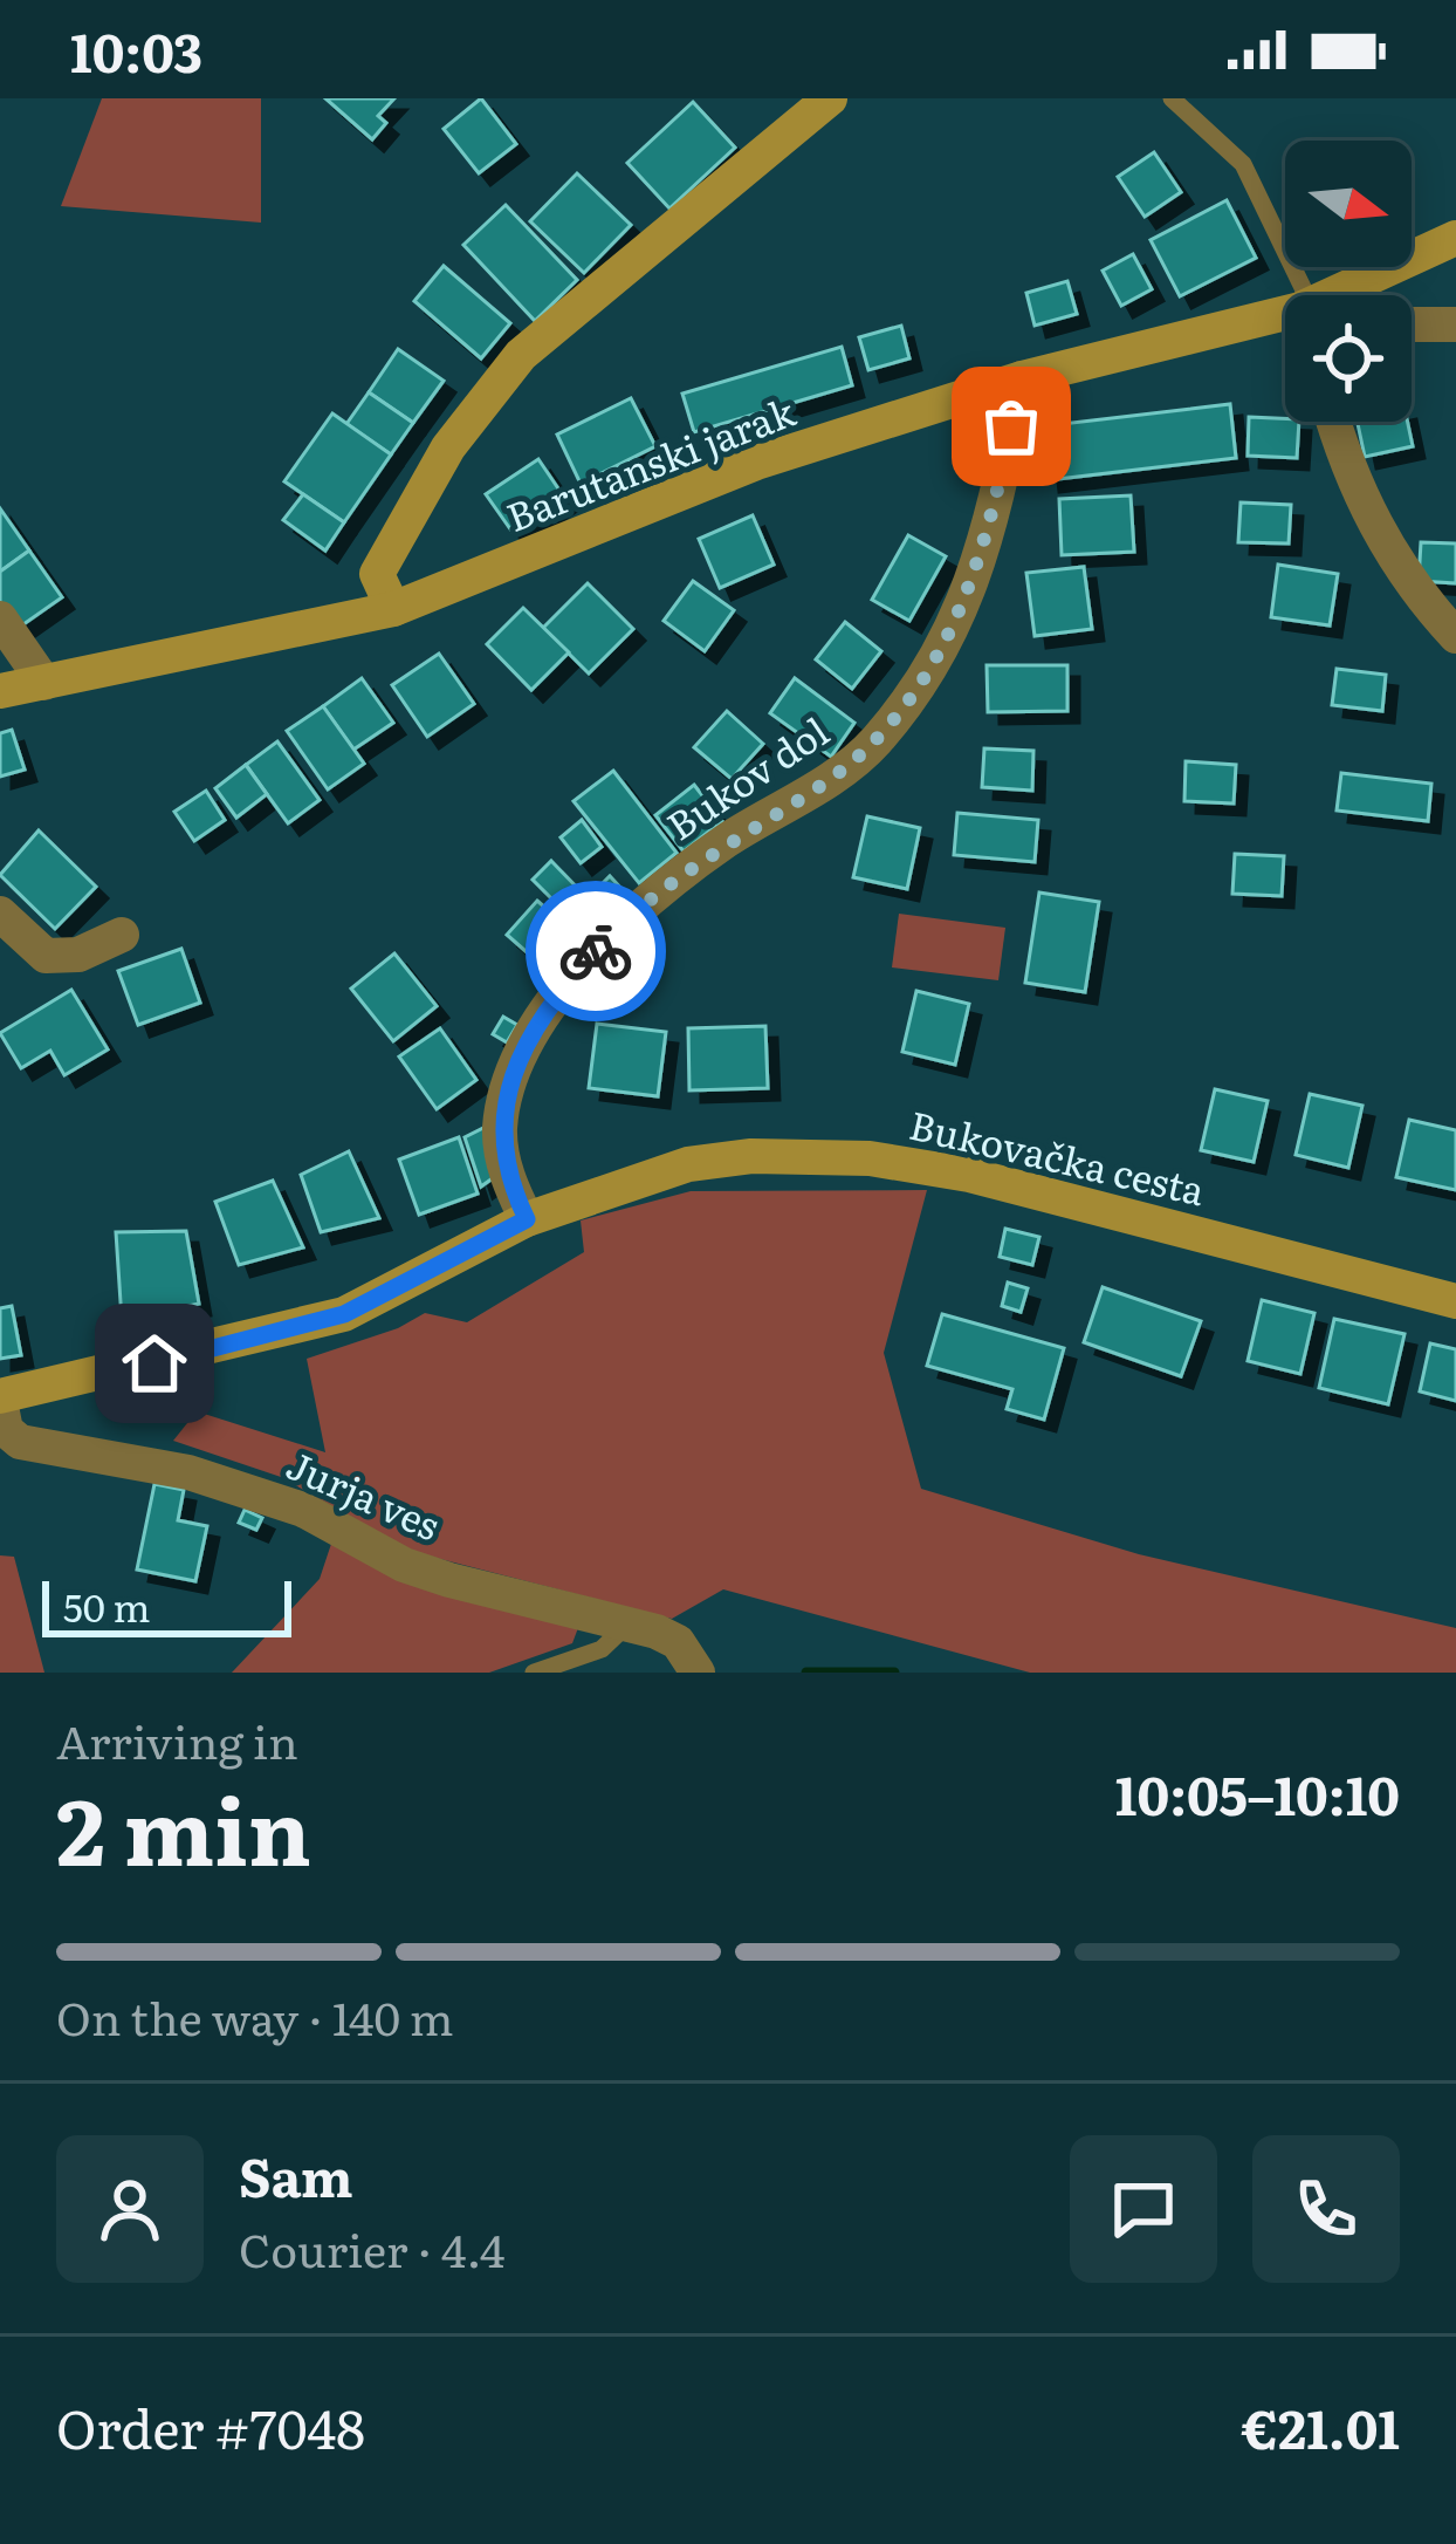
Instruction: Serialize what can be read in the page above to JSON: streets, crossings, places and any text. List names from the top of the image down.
{
  "streets": {
    "street": [
      "Barutanski jarak",
      "Bukov dol",
      "Bukovačka cesta",
      "Jurja ves"
    ]
  },
  "crossings": [
    ["Barutanski jarak", "Bukov dol"],
    ["Bukov dol", "Bukovačka cesta"],
    ["Bukovačka cesta", "Jurja ves"]
  ],
  "scale_bar": "50 m",
  "north": "right",
  "page": {
    "status": "10:03",
    "scale": "50 m",
    "heading": ["2 min", "Arriving in", "10:05–10:10"],
    "panel": [
      "Sam",
      "Courier · 4.4",
      "Order #7048",
      "€21.01"
    ],
    "bar": "On the way · 140 m"
  }
}
